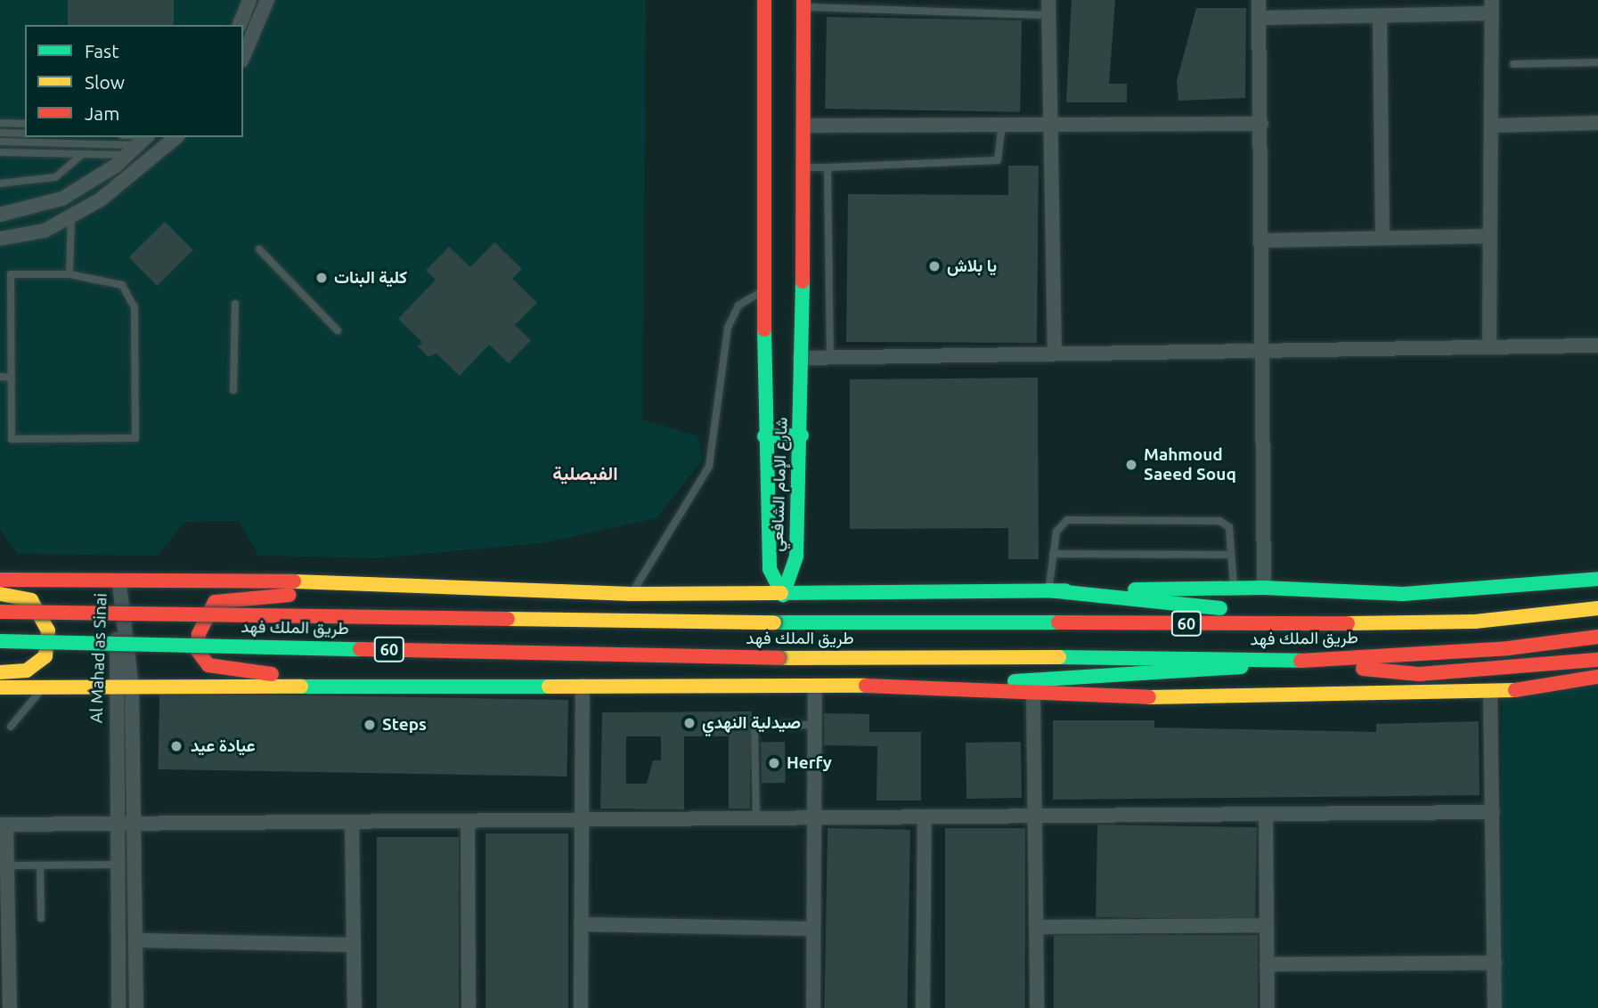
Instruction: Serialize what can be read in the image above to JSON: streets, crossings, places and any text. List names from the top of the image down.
{
  "streets": {
    "main road": ["شارع الإمام الشافعي", "60", "طريق الملك فهد"],
    "street": ["Al Mahad as Sinai"]
  },
  "districts": ["الفيصلية"],
  "places": [
    "يا بلاش",
    "كلية البنات",
    "Mahmoud Saeed Souq",
    "صيدلية النهدي",
    "Steps",
    "عيادة عيد",
    "Herfy"
  ],
  "legend": ["Fast", "Slow", "Jam"]
}
